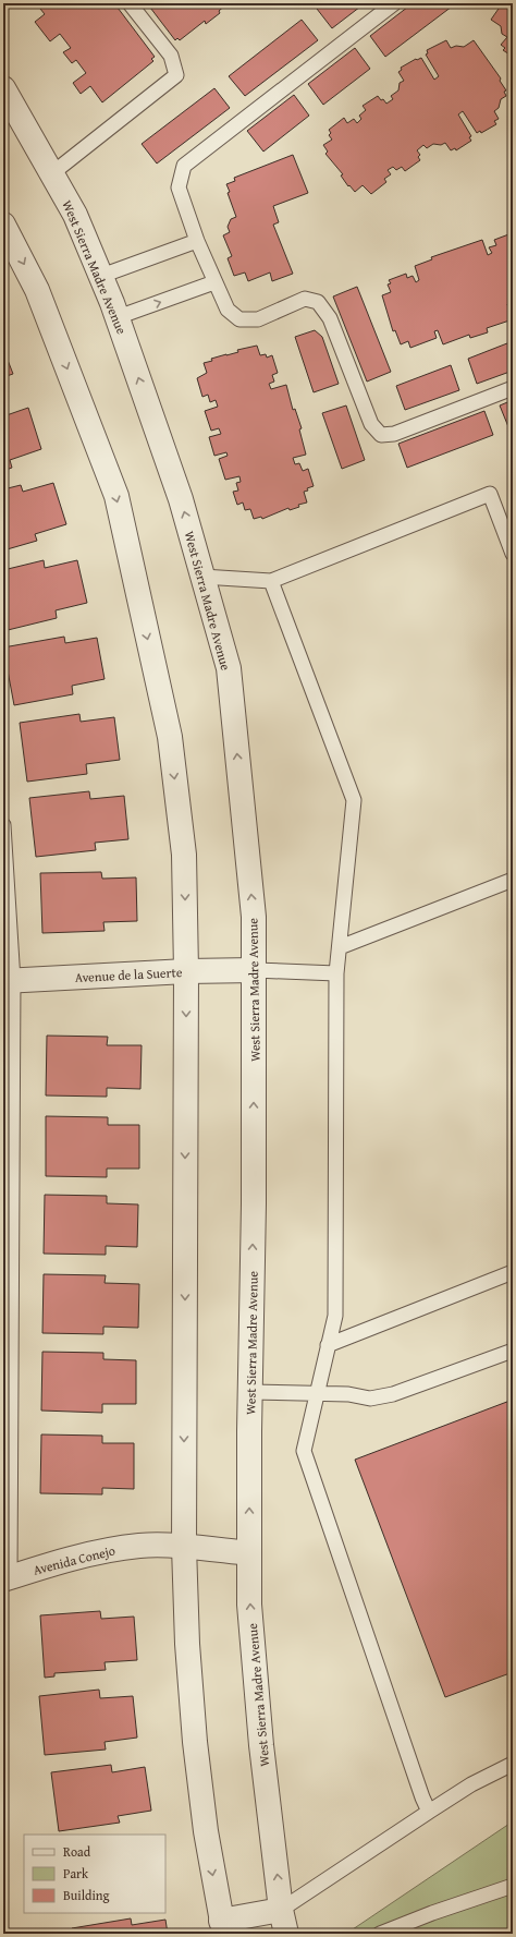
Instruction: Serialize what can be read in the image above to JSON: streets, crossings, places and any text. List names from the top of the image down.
{
  "streets": {
    "street": ["West Sierra Madre Avenue", "Avenue de la Suerte", "Avenida Conejo"]
  },
  "crossings": [
    ["West Sierra Madre Avenue", "Avenue de la Suerte"],
    ["West Sierra Madre Avenue", "Avenida Conejo"]
  ],
  "legend": ["Road", "Park", "Building"]
}
